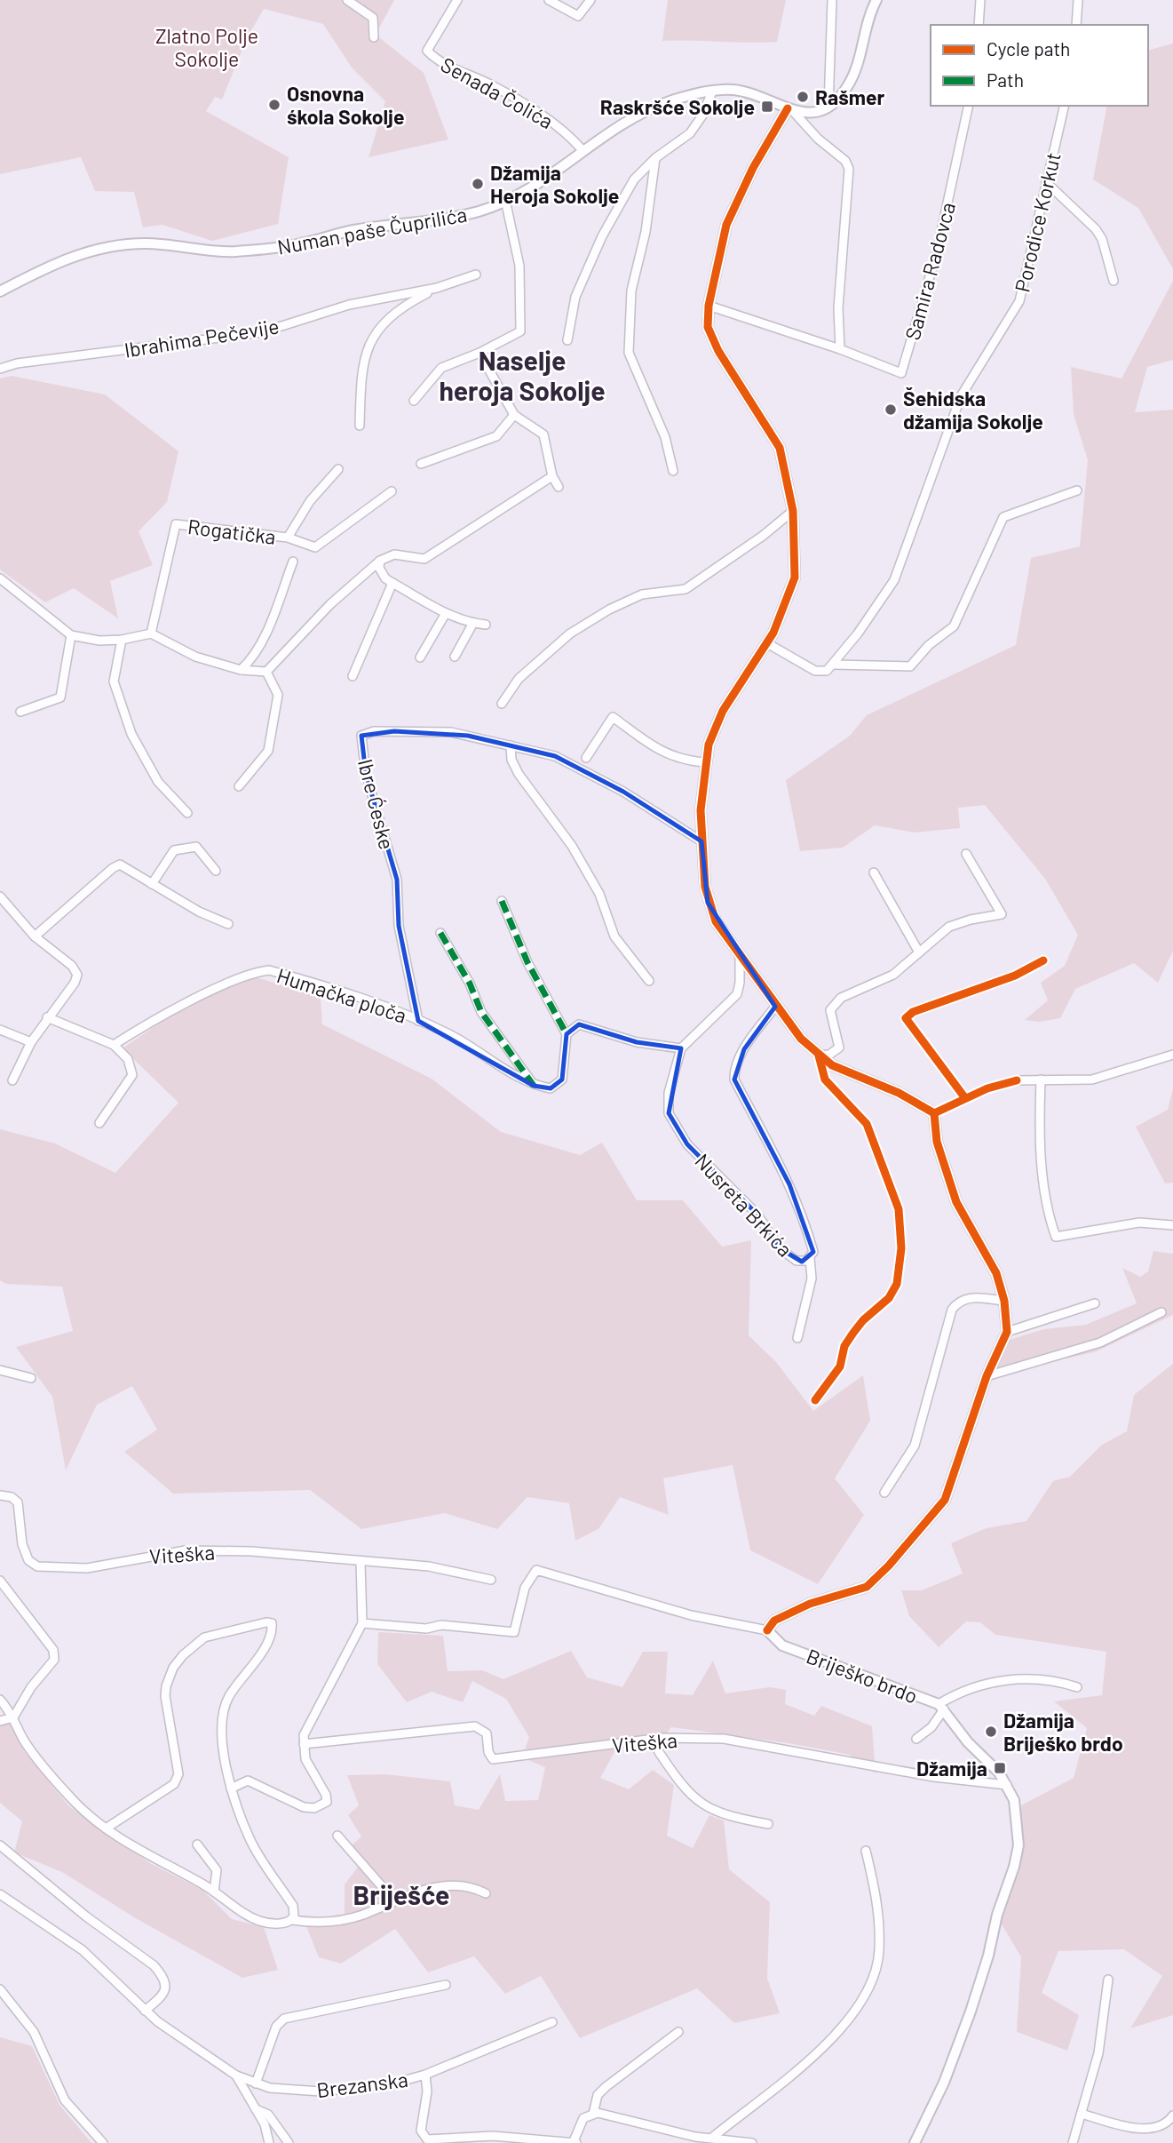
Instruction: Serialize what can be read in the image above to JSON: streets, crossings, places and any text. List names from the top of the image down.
{
  "streets": {
    "street": [
      "Senada Čolića",
      "Porodice Korkut",
      "Numan paše Čuprilića",
      "Samira Radovca",
      "Ibrahima Pečevije",
      "Rogatička",
      "Ibre Ćeske",
      "Humačka ploča",
      "Nusreta Brkića",
      "Viteška",
      "Briješko brdo",
      "Brezanska"
    ]
  },
  "crossings": [
    ["Senada Čolića", "Numan paše Čuprilića"],
    ["Ibre Ćeske", "Humačka ploča"]
  ],
  "districts": ["Naselje heroja Sokolje", "Briješće"],
  "parks": ["Zlatno Polje Sokolje"],
  "places": {
    "other": [
      "Rašmer",
      "Osnovna śkola Sokolje",
      "Džamija Heroja Sokolje",
      "Šehidska džamija Sokolje",
      "Džamija Briješko brdo"
    ],
    "transit": ["Raskršće Sokolje", "Džamija"]
  },
  "legend": ["Cycle path", "Path"]
}
